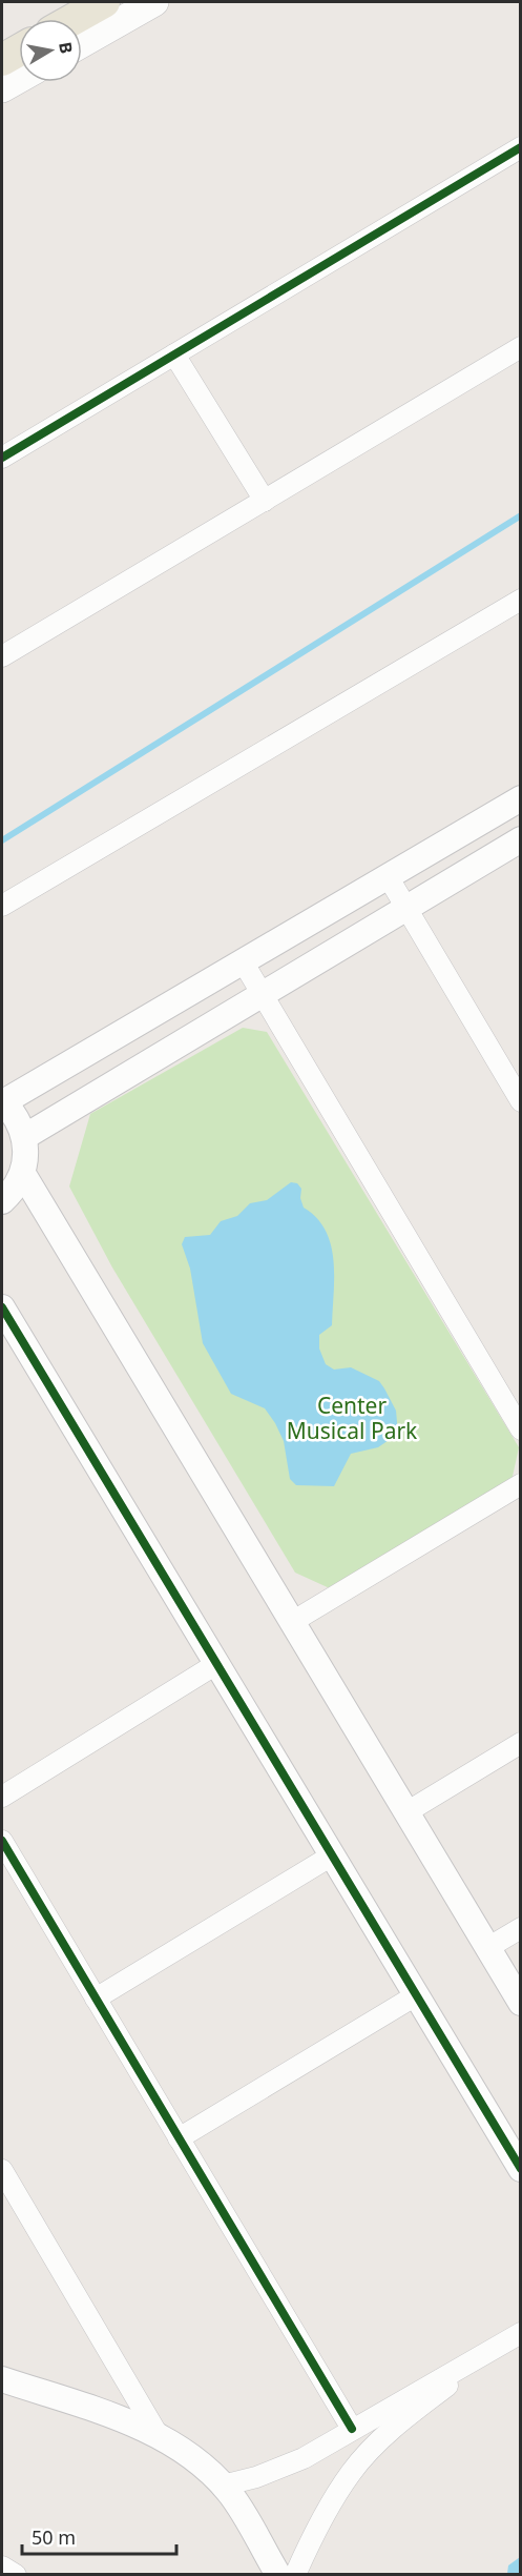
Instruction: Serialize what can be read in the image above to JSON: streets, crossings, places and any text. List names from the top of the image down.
{
  "parks": ["Center Musical Park"],
  "scale_bar": "50 m",
  "north": "right"
}
